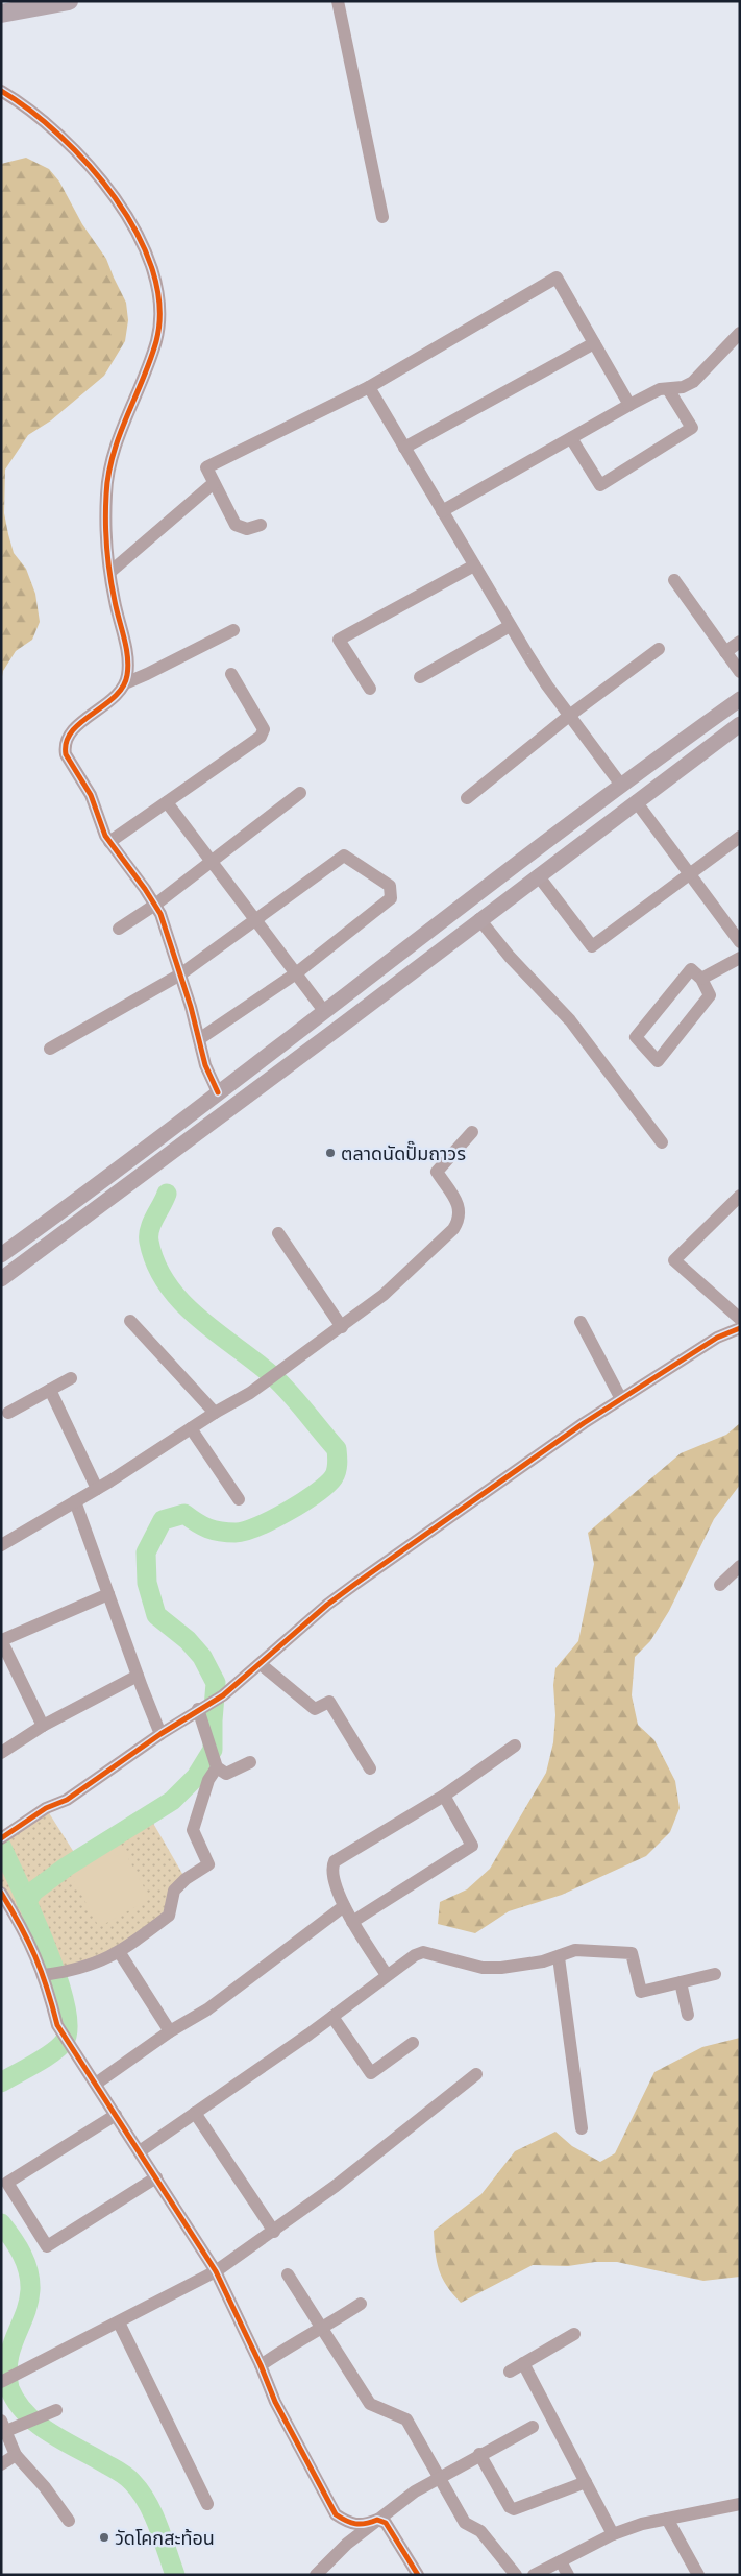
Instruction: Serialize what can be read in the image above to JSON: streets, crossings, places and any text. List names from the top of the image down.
{
  "places": ["ตลาดนัดปั๊มถาวร", "วัดโคกสะท้อน"]
}
